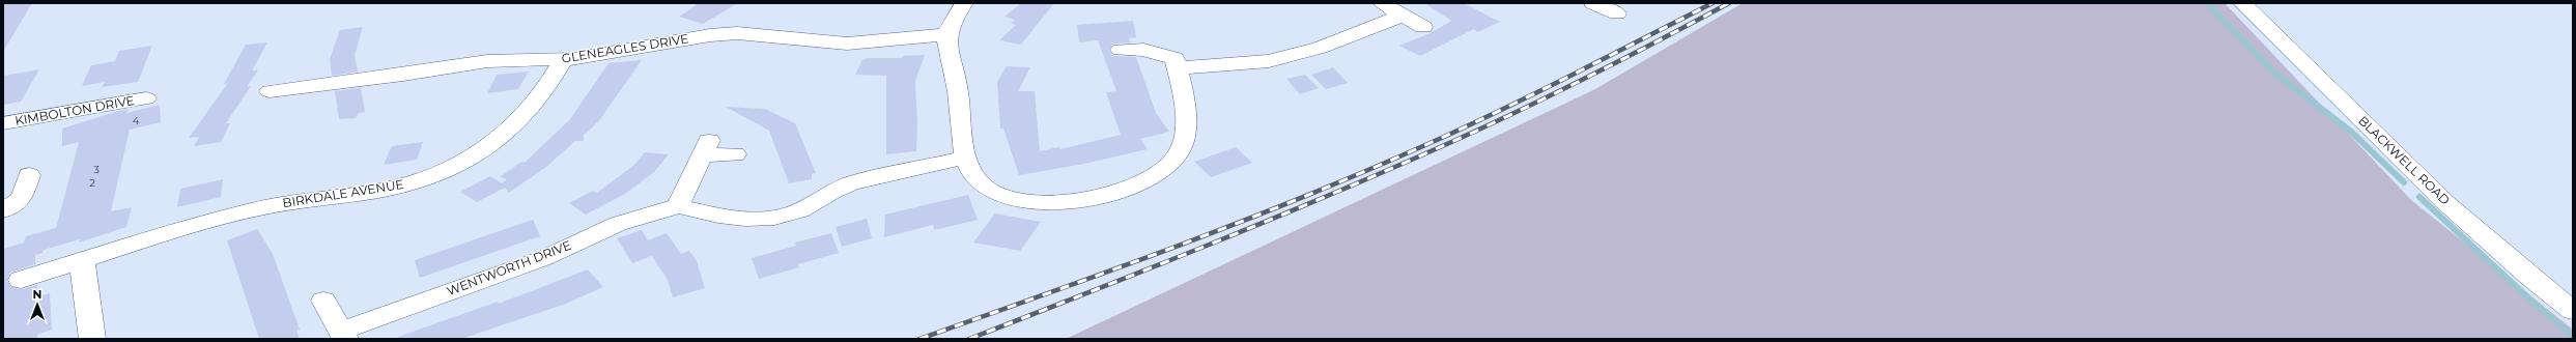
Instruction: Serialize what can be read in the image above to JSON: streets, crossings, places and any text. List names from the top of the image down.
{
  "streets": {
    "street": [
      "GLENEAGLES DRIVE",
      "KIMBOLTON DRIVE",
      "BLACKWELL ROAD",
      "BIRKDALE AVENUE",
      "WENTWORTH DRIVE"
    ]
  },
  "crossings": [
    ["GLENEAGLES DRIVE", "BIRKDALE AVENUE"]
  ],
  "house_numbers": ["4", "3", "2"],
  "north": "top"
}
